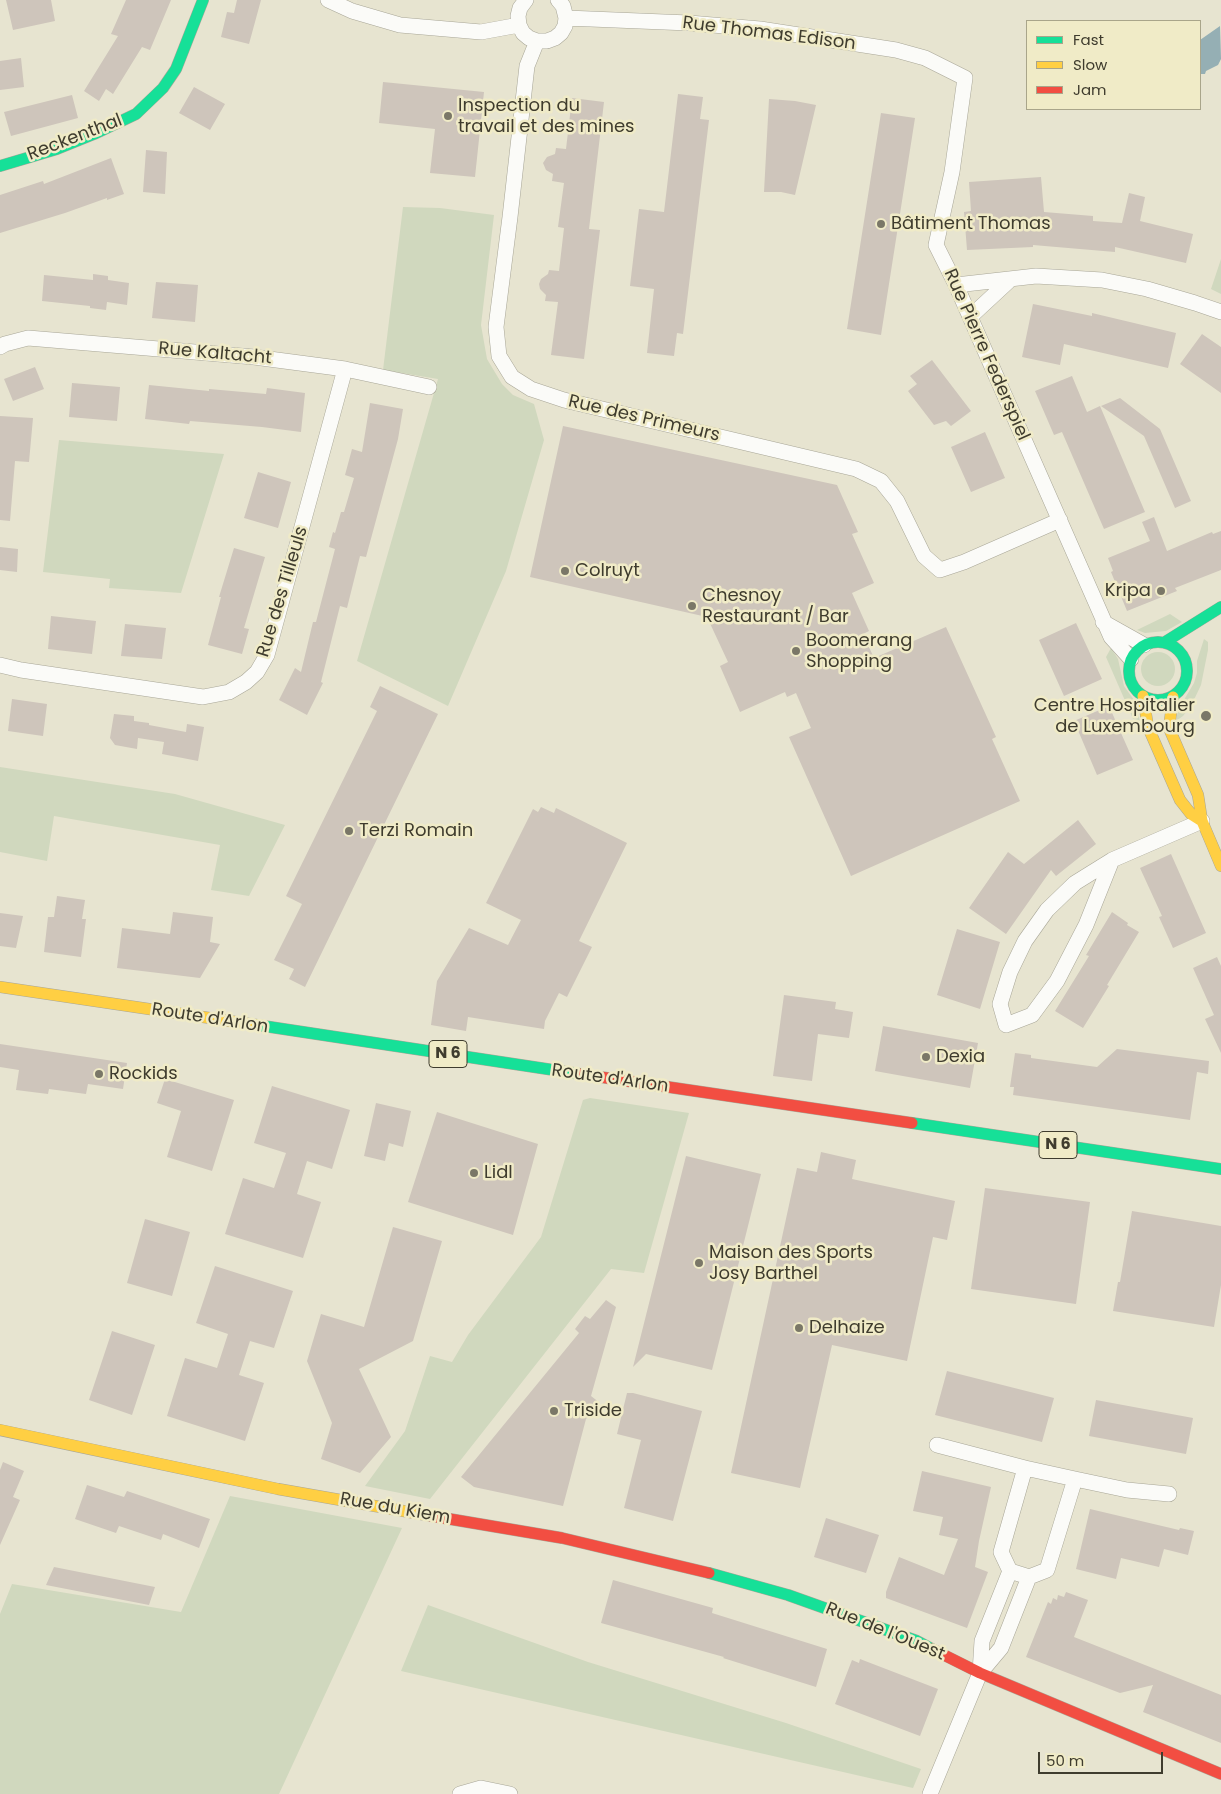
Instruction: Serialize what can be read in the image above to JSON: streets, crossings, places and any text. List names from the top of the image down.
{
  "streets": {
    "street": [
      "Rue Thomas Edison",
      "Reckenthal",
      "Rue Kaltacht",
      "Rue Pierre Federspiel",
      "Rue des Primeurs",
      "Rue des Tilleuls",
      "Route d'Arlon",
      "N 6",
      "Rue du Kiem",
      "Rue de l'Ouest"
    ]
  },
  "crossings": [
    ["Rue Thomas Edison", "Rue Pierre Federspiel"],
    ["Rue Kaltacht", "Rue des Tilleuls"],
    ["Rue Pierre Federspiel", "Rue des Primeurs"],
    ["Rue du Kiem", "Rue de l'Ouest"]
  ],
  "places": [
    "Inspection du travail et des mines",
    "Bâtiment Thomas",
    "Colruyt",
    "Kripa",
    "Chesnoy Restaurant / Bar",
    "Boomerang Shopping",
    "Centre Hospitalier de Luxembourg",
    "Terzi Romain",
    "Dexia",
    "Rockids",
    "Lidl",
    "Maison des Sports Josy Barthel",
    "Delhaize",
    "Triside"
  ],
  "legend": ["Fast", "Slow", "Jam"],
  "scale_bar": "50 m"
}
